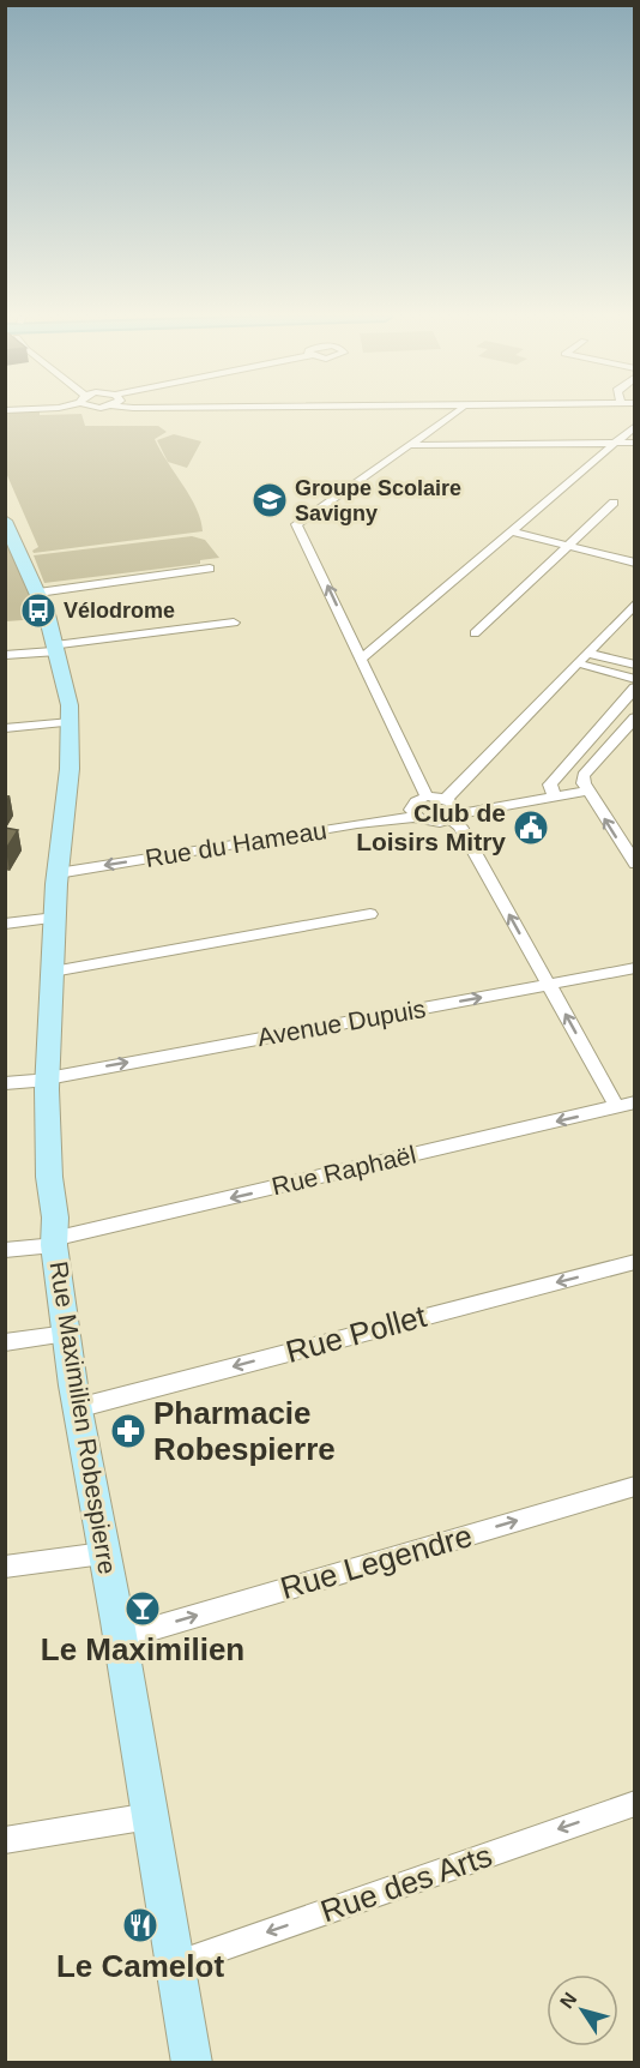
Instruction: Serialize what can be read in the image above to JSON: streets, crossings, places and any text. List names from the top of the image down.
{
  "streets": {
    "street": [
      "Rue du Hameau",
      "Avenue Dupuis",
      "Rue Raphaël",
      "Rue Pollet",
      "Rue Maximilien Robespierre",
      "Rue Legendre",
      "Rue des Arts"
    ]
  },
  "crossings": [
    ["Rue du Hameau", "Rue Maximilien Robespierre"],
    ["Avenue Dupuis", "Rue Maximilien Robespierre"],
    ["Rue Raphaël", "Rue Maximilien Robespierre"],
    ["Rue Pollet", "Rue Maximilien Robespierre"],
    ["Rue Maximilien Robespierre", "Rue Legendre"],
    ["Rue Maximilien Robespierre", "Rue des Arts"]
  ],
  "one_way": [
    "Rue Raphaël",
    "Rue Pollet",
    "Rue Legendre",
    "Rue des Arts"
  ],
  "places": {
    "school or university": ["Groupe Scolaire Savigny"],
    "bus stop": ["Vélodrome"],
    "public building": ["Club de Loisirs Mitry"],
    "pharmacy": ["Pharmacie Robespierre"],
    "bar": ["Le Maximilien"],
    "restaurant": ["Le Camelot"]
  },
  "north": "top left"
}
